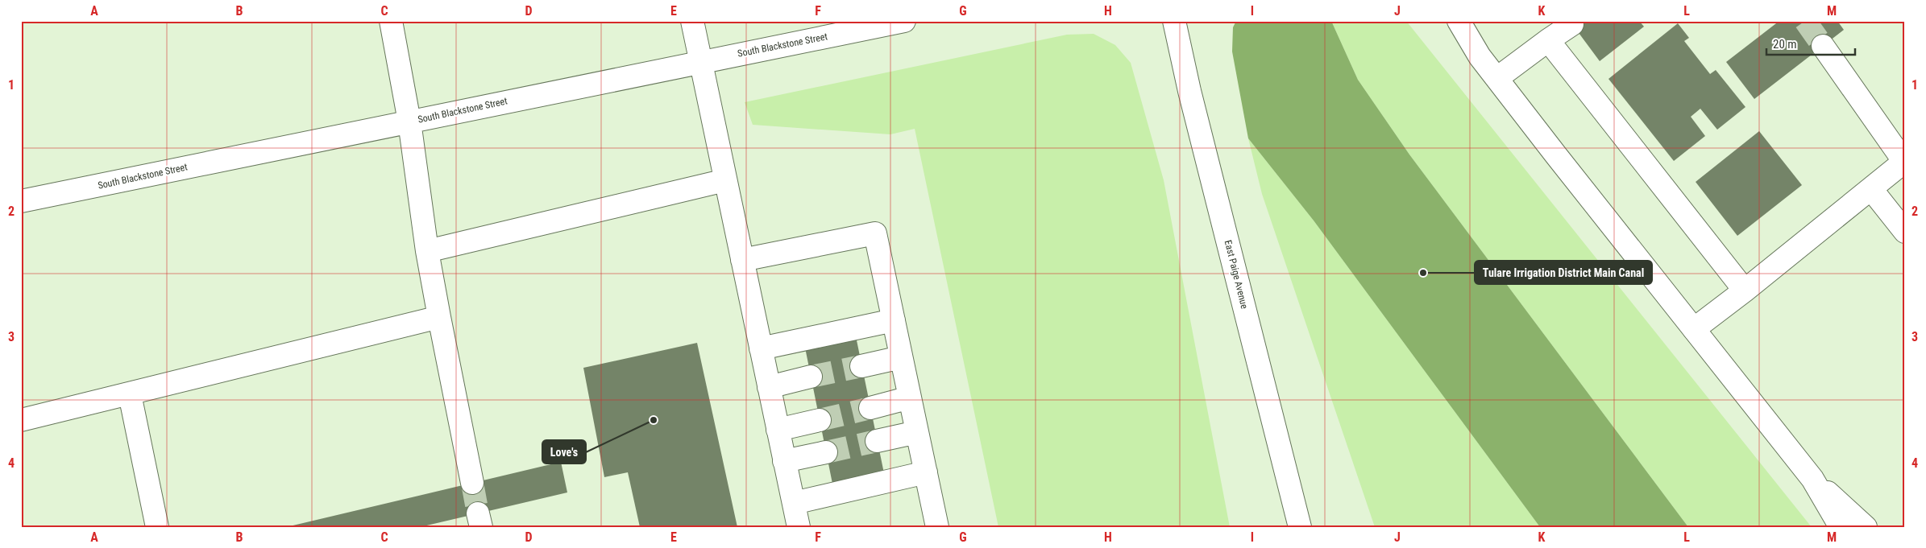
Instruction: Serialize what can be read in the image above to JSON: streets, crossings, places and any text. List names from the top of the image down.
{
  "streets": {
    "main road": ["South Blackstone Street", "East Paige Avenue"]
  },
  "places": ["Tulare Irrigation District Main Canal", "Love's"],
  "scale_bar": "20 m",
  "grid": {
    "columns": [
      "A",
      "B",
      "C",
      "D",
      "E",
      "F",
      "G",
      "H",
      "I",
      "J",
      "K",
      "L",
      "M"
    ],
    "rows": [
      "1",
      "2",
      "3",
      "4"
    ]
  }
}
